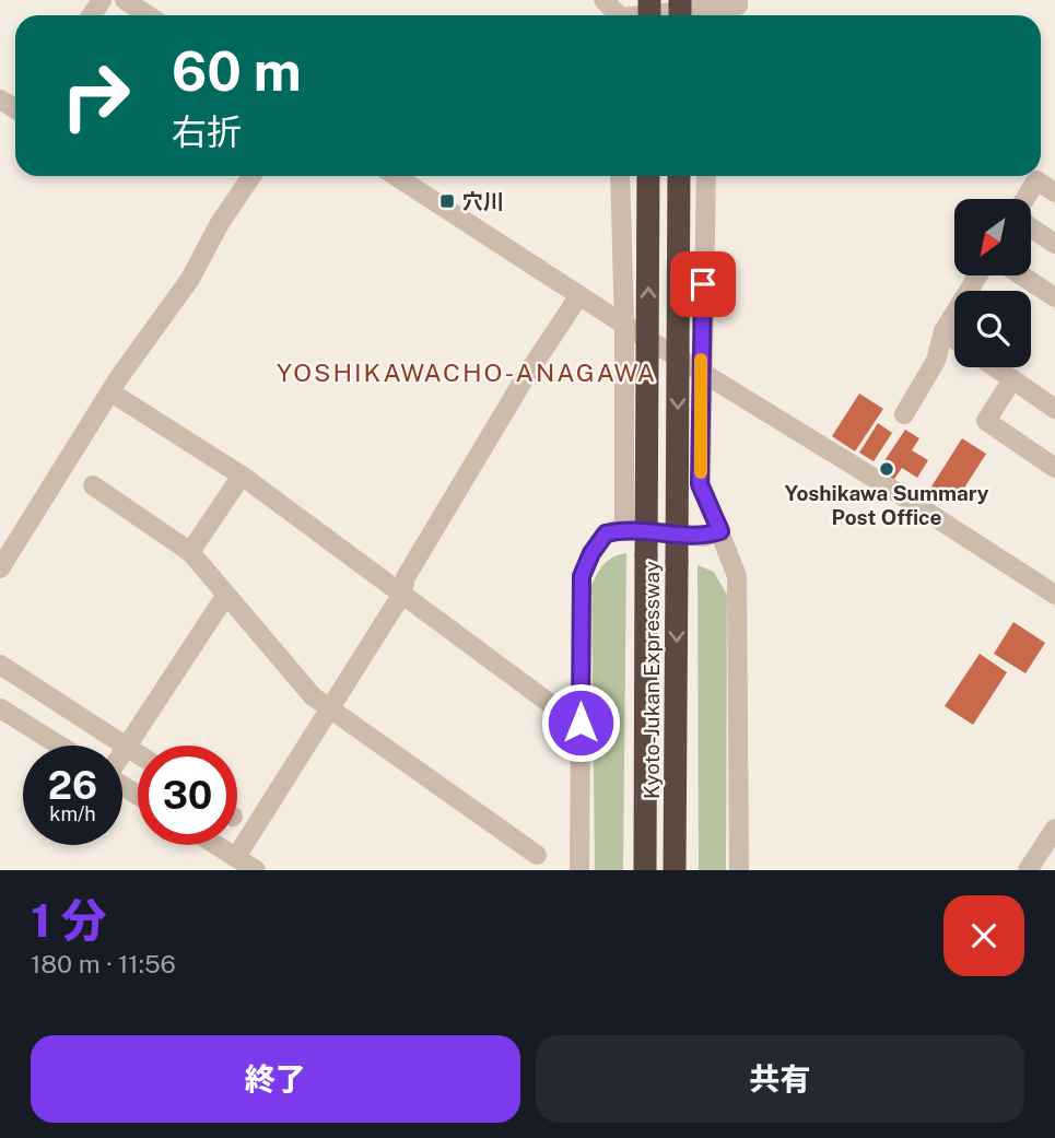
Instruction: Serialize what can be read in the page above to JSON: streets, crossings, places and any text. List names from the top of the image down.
{
  "streets": {
    "highway": ["Kyoto-Jukan Expressway"]
  },
  "districts": ["YOSHIKAWACHO-ANAGAWA"],
  "places": {
    "transit": ["穴川"],
    "other": ["Yoshikawa Summary Post Office"]
  },
  "north": "bottom left",
  "page": {
    "turn": ["60 m", "右折"],
    "speed": "26 km/h",
    "limit": "30",
    "heading": ["1 分", "180 m · 11:56"],
    "buttons": ["終了", "共有"]
  }
}
